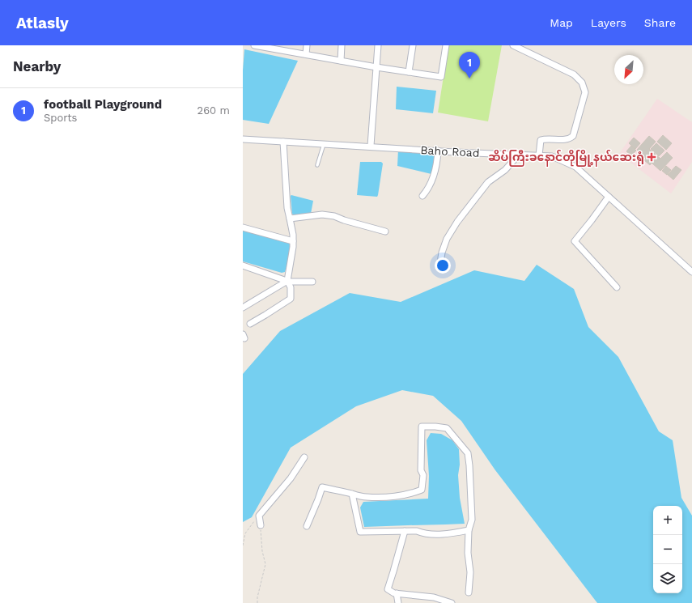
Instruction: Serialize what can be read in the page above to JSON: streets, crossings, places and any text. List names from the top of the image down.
{
  "streets": {
    "street": ["Baho Road"]
  },
  "places": {
    "health": ["ဆိပ်ကြီးခနောင်တိုမြို့နယ်ဆေးရုံ"]
  },
  "north": "bottom left",
  "page": {
    "header": "Atlasly",
    "nav": ["Map", "Layers", "Share"],
    "heading": "Nearby",
    "pins": "1",
    "list": [
      {
        "mark": "1",
        "name": "football Playground",
        "note": "Sports",
        "value": "260 m"
      }
    ],
    "map_buttons": ["+", "−"]
  }
}
